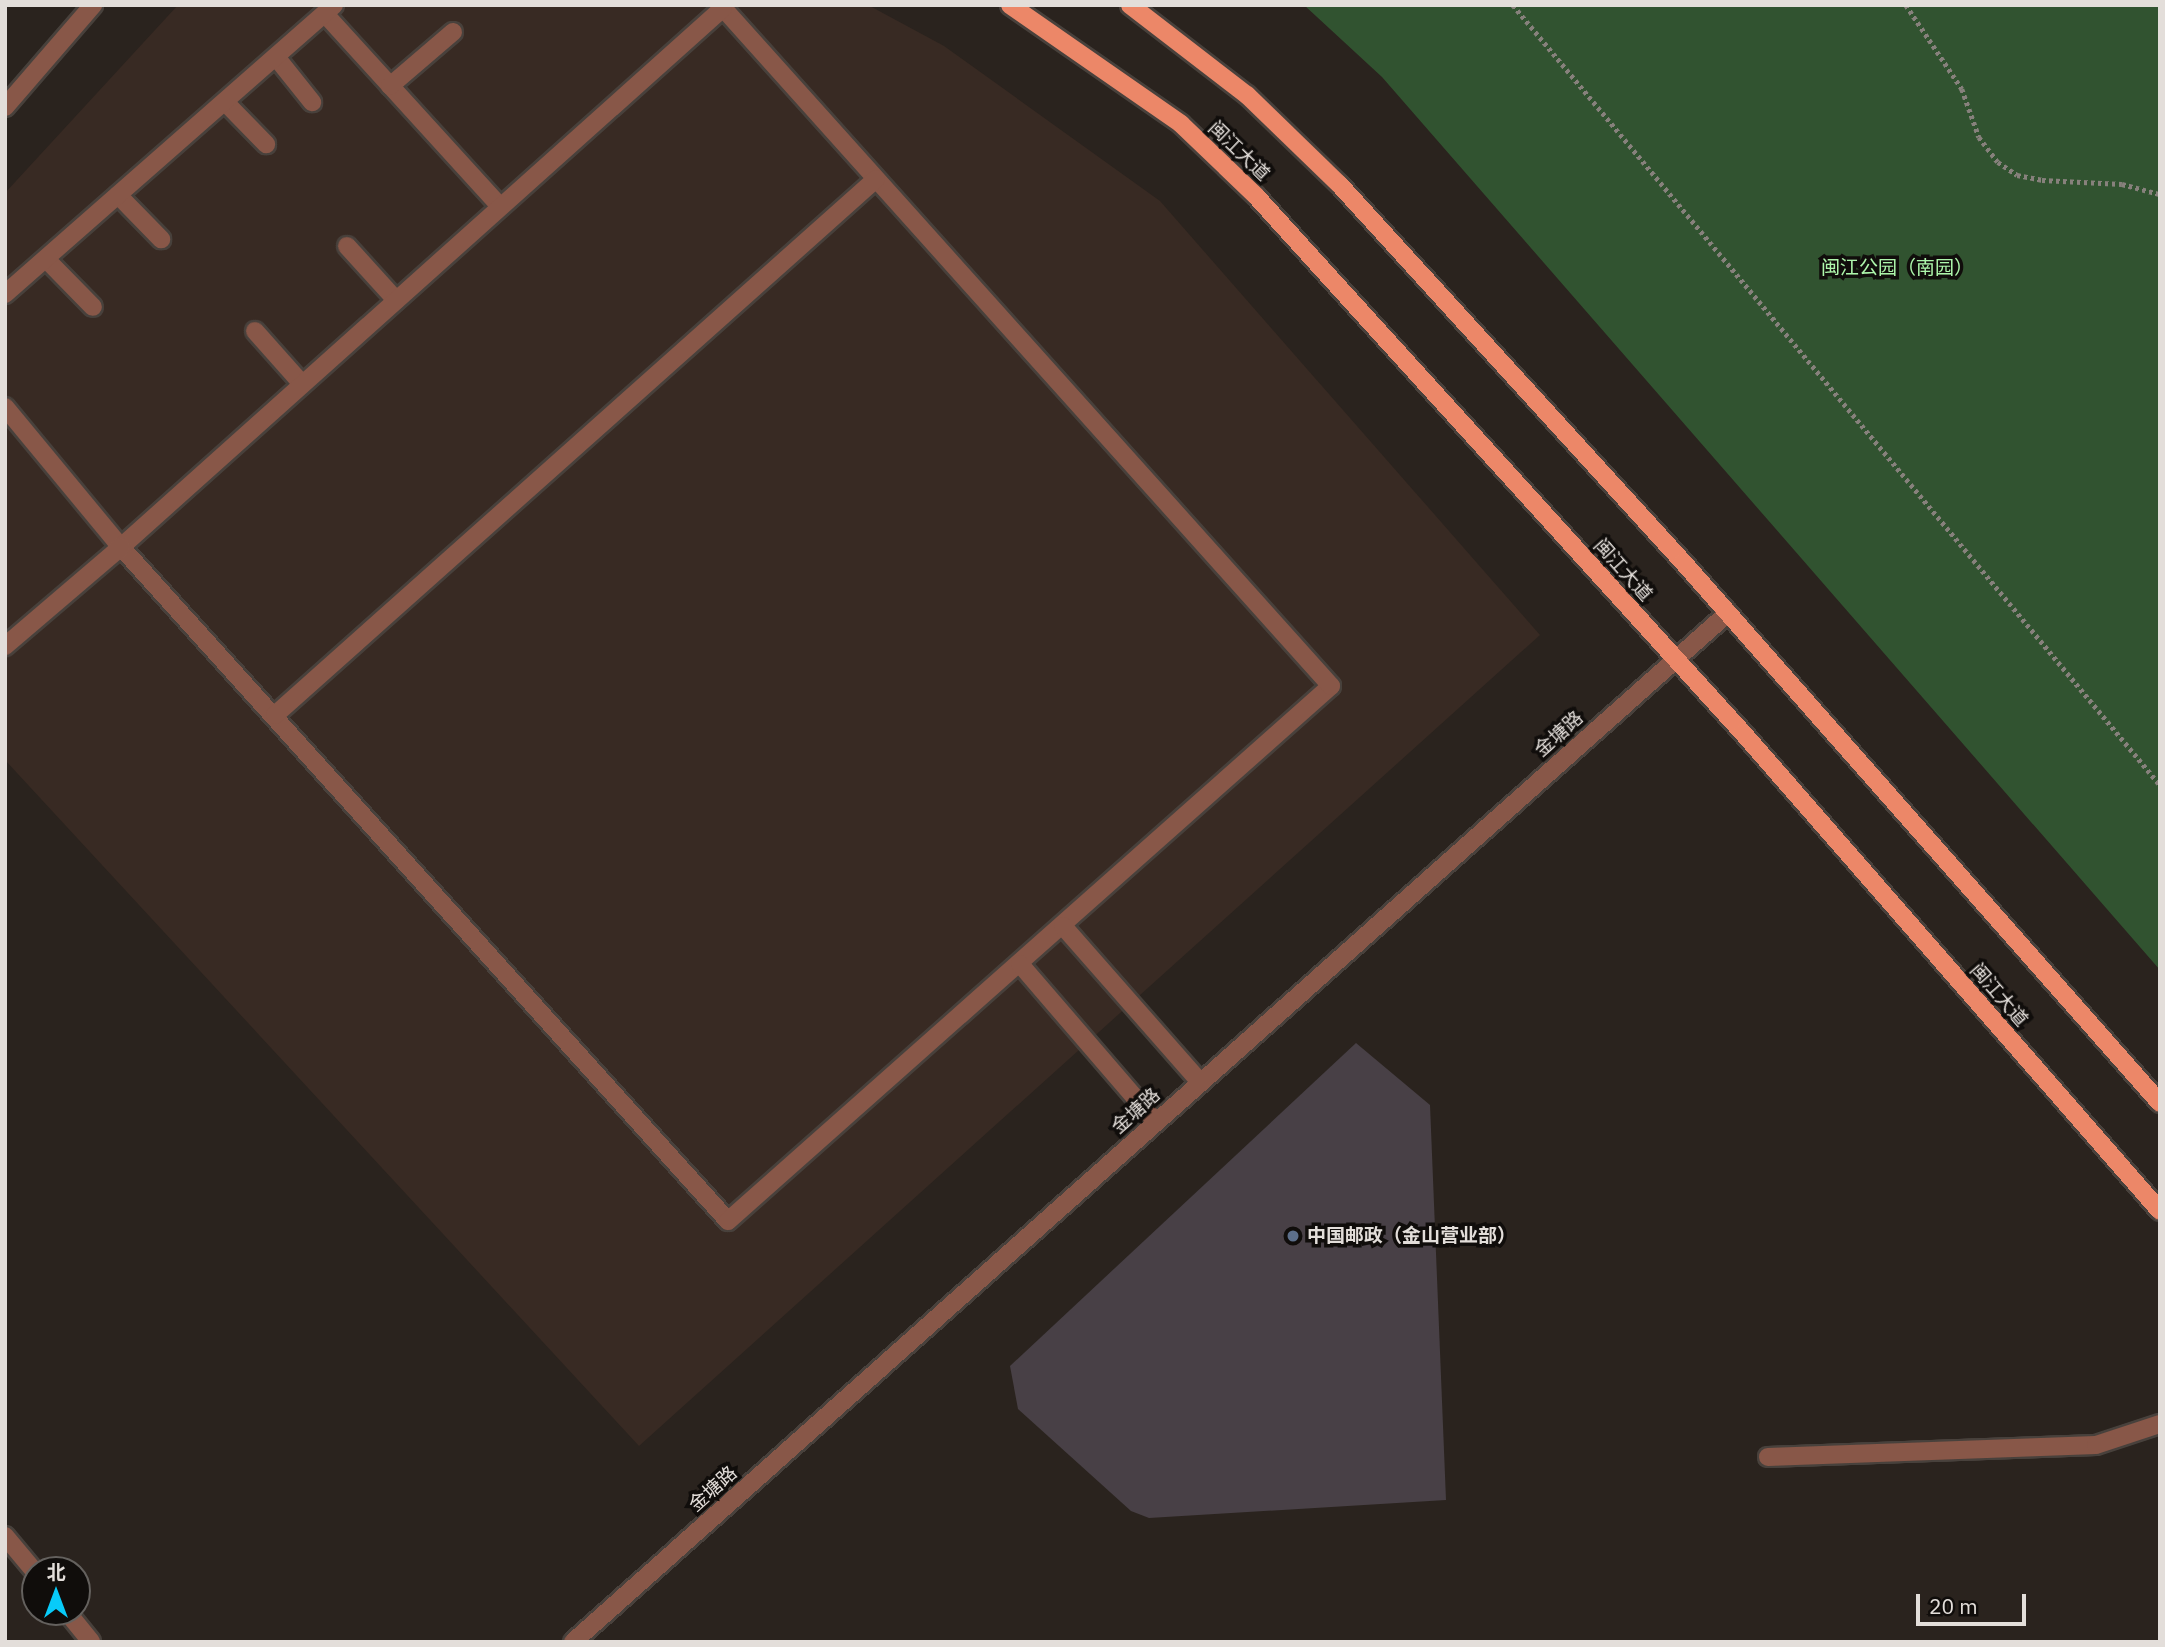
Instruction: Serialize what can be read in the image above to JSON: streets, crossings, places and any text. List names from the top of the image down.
{
  "streets": {
    "main road": ["闽江大道"],
    "street": ["金塘路"]
  },
  "crossings": [
    ["闽江大道", "金塘路"]
  ],
  "parks": ["闽江公园（南园）"],
  "places": ["中国邮政（金山营业部）"],
  "scale_bar": "20 m",
  "north": "top"
}
